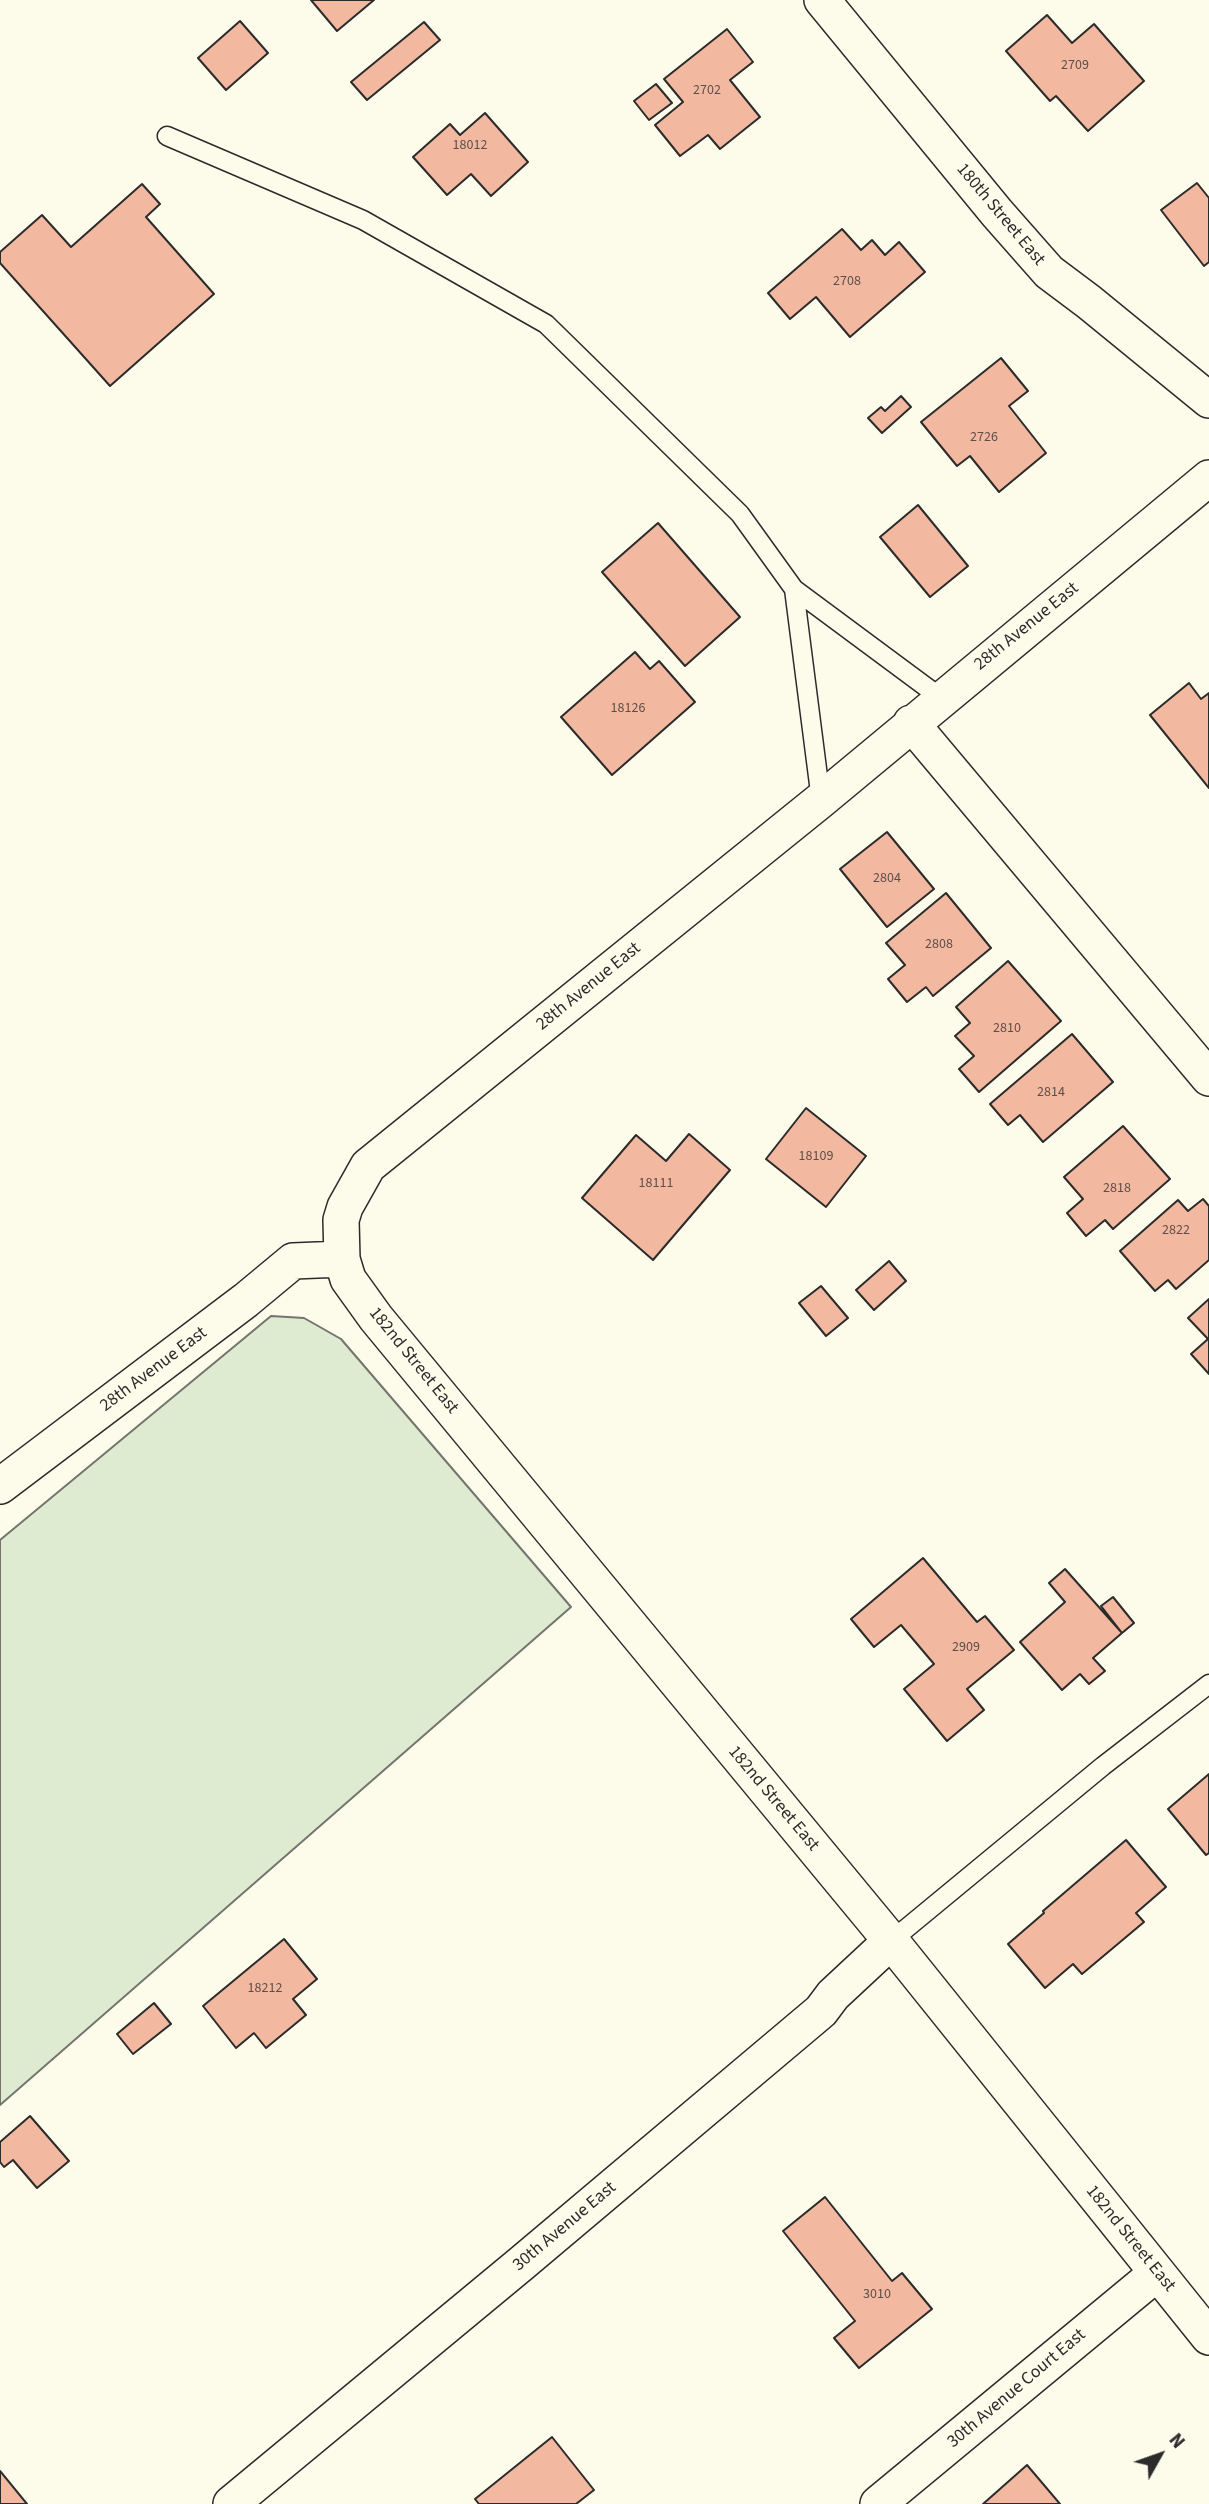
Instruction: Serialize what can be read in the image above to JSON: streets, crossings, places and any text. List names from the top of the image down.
{
  "streets": {
    "street": [
      "180th Street East",
      "28th Avenue East",
      "182nd Street East",
      "30th Avenue East",
      "30th Avenue Court East"
    ]
  },
  "crossings": [
    ["28th Avenue East", "182nd Street East"],
    ["182nd Street East", "30th Avenue East"],
    ["182nd Street East", "30th Avenue Court East"]
  ],
  "house_numbers": [
    "2709",
    "2702",
    "18012",
    "2708",
    "2726",
    "18126",
    "2804",
    "2808",
    "2810",
    "2814",
    "18109",
    "18111",
    "2818",
    "2822",
    "2909",
    "18212",
    "3010"
  ],
  "north": "top right"
}
